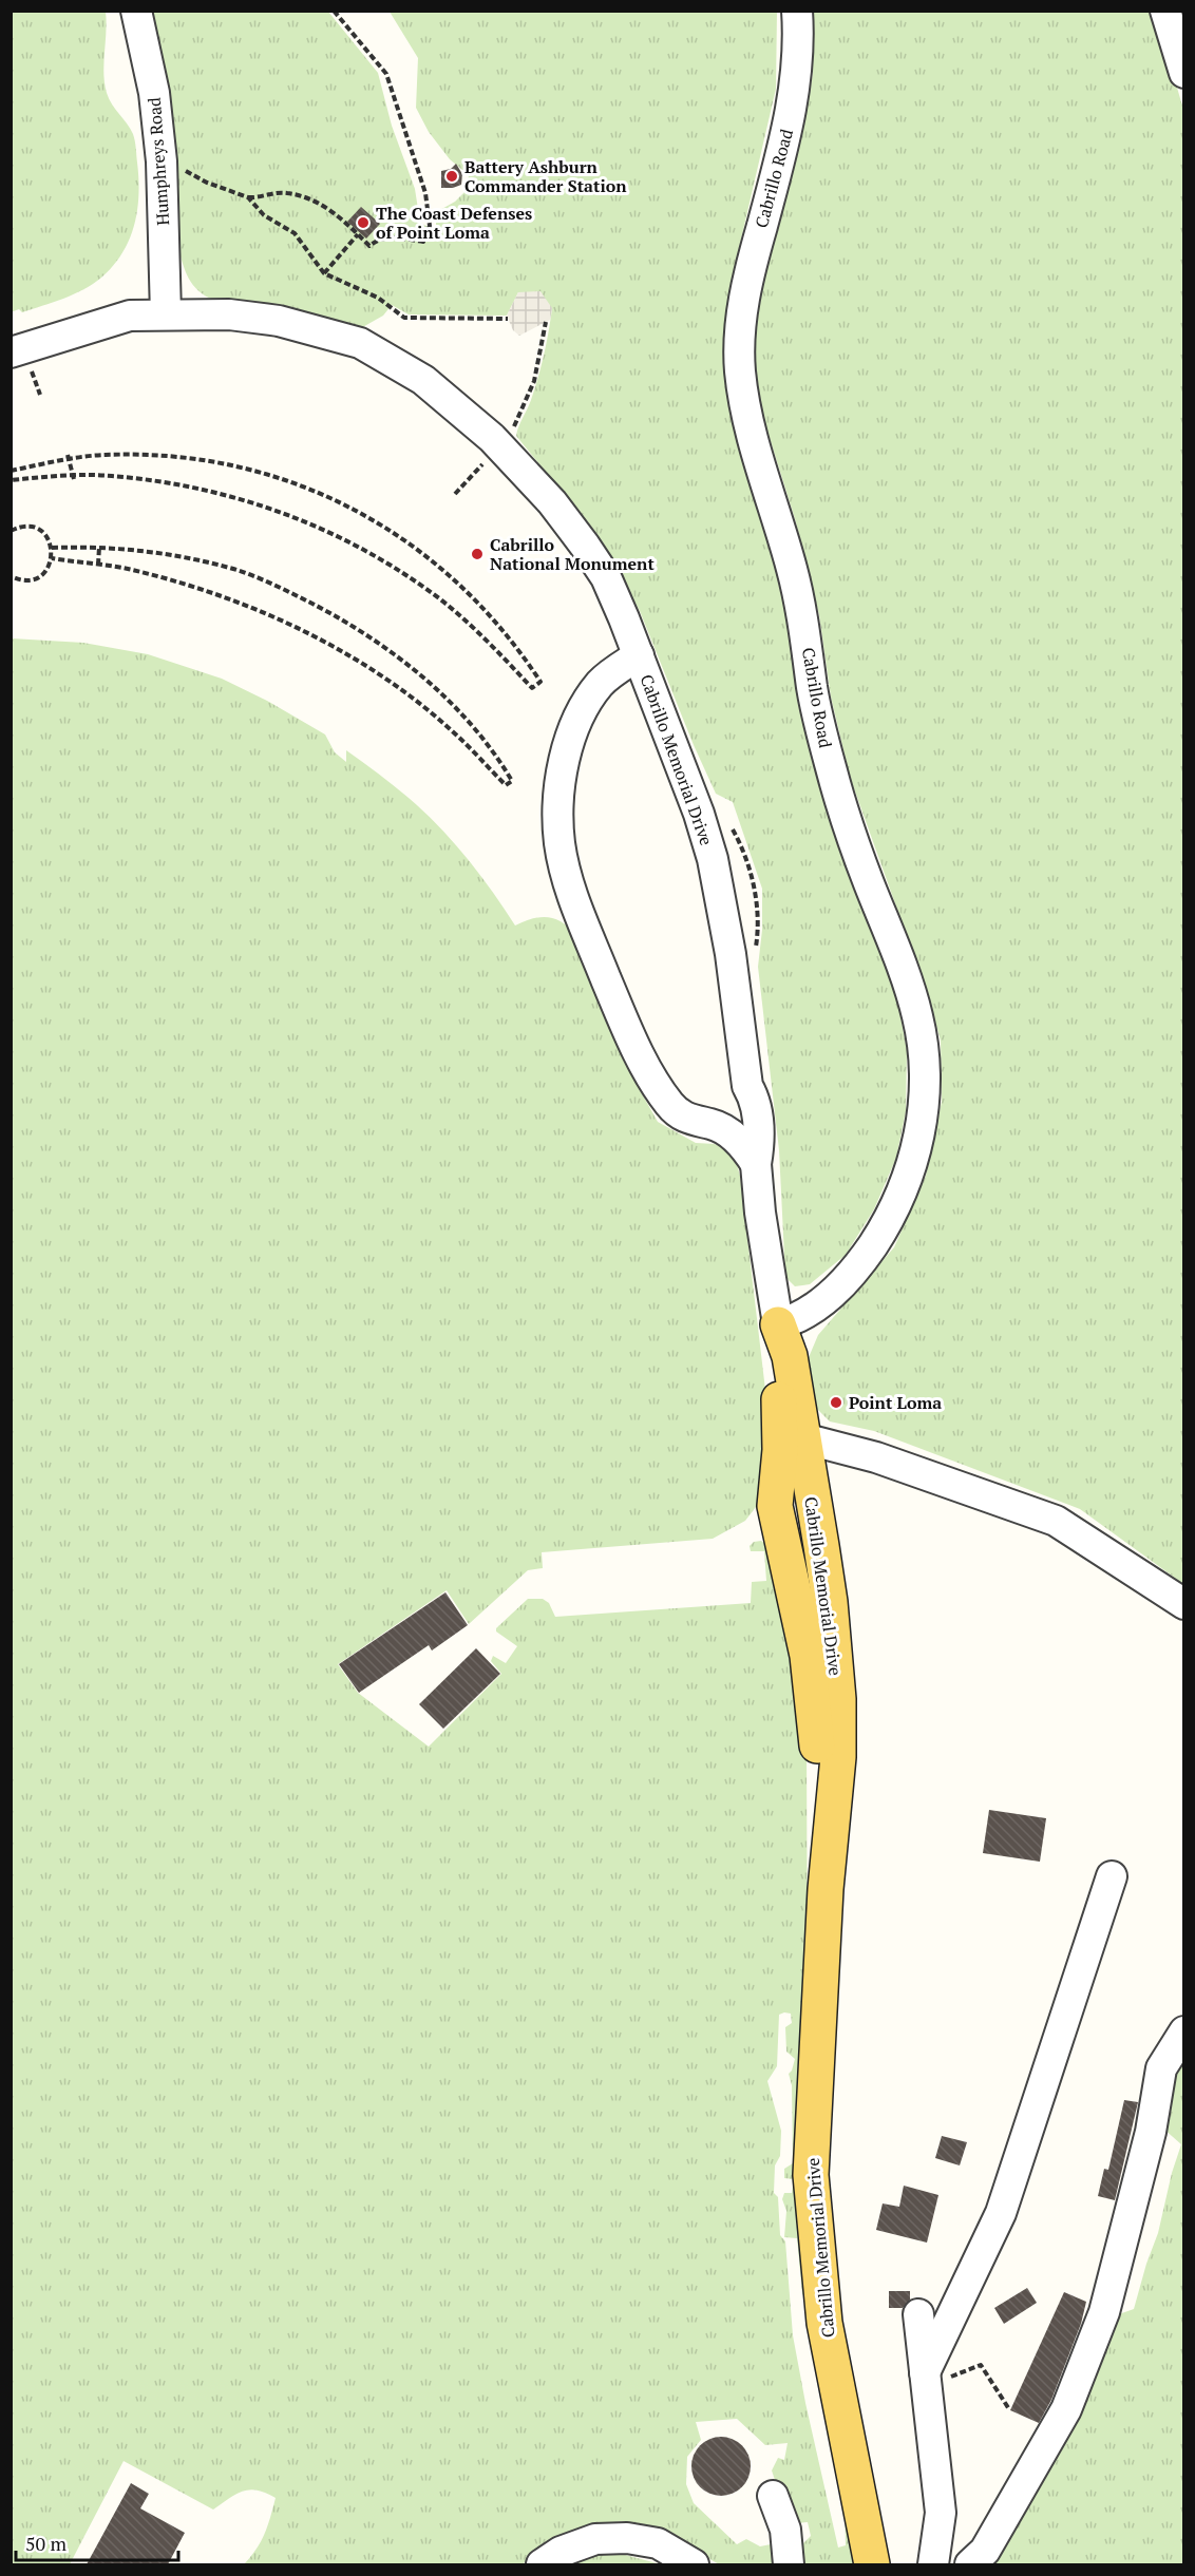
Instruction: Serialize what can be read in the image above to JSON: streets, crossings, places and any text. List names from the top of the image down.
{
  "streets": {
    "main road": ["Cabrillo Memorial Drive"],
    "street": ["Humphreys Road", "Cabrillo Road"]
  },
  "crossings": [
    ["Cabrillo Road", "Cabrillo Memorial Drive"]
  ],
  "places": [
    "Battery Ashburn Commander Station",
    "The Coast Defenses of Point Loma",
    "Cabrillo National Monument",
    "Point Loma"
  ],
  "scale_bar": "50 m"
}
